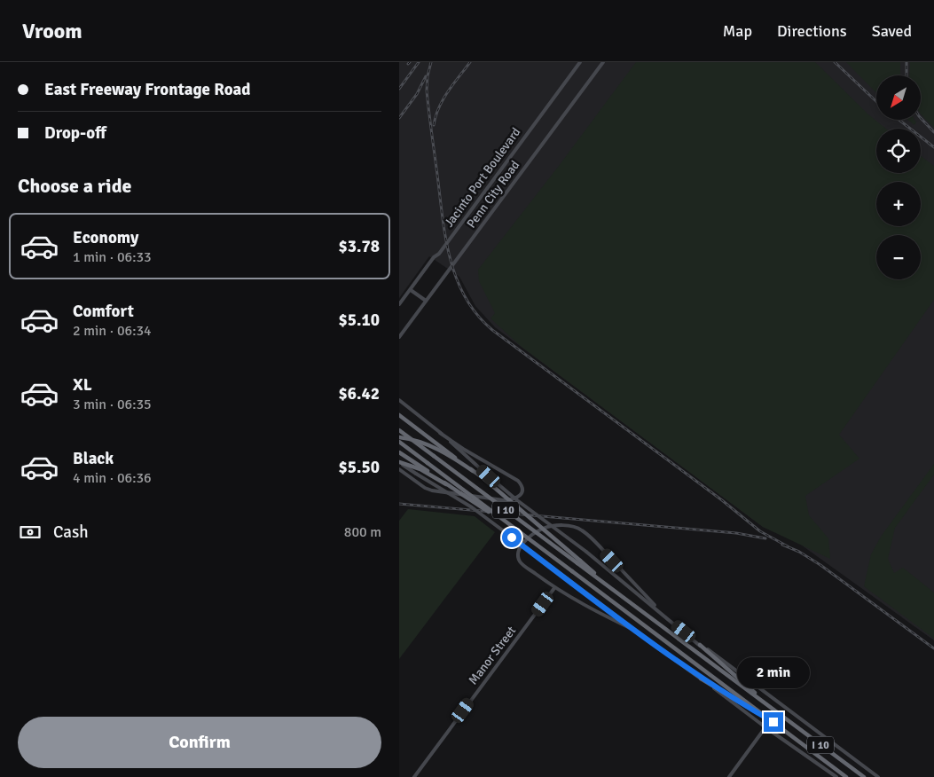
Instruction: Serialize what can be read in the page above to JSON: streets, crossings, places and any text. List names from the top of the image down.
{
  "streets": {
    "highway": ["I 10"],
    "main road": ["Jacinto Port Boulevard", "Penn City Road", "Manor Street"]
  },
  "north": "bottom left",
  "page": {
    "header": "Vroom",
    "nav": ["Map", "Directions", "Saved"],
    "banner": ["East Freeway Frontage Road", "Drop-off"],
    "map_buttons": ["+", "−"],
    "heading": "Choose a ride",
    "list": [
      {
        "name": "Economy",
        "note": "1 min · 06:33",
        "value": "$3.78"
      },
      {
        "name": "Comfort",
        "note": "2 min · 06:34",
        "value": "$5.10"
      },
      {
        "name": "XL",
        "note": "3 min · 06:35",
        "value": "$6.42"
      },
      {
        "name": "Black",
        "note": "4 min · 06:36",
        "value": "$5.50"
      }
    ],
    "pay": ["Cash", "800 m"],
    "bubble": "2 min",
    "buttons": "Confirm"
  }
}
